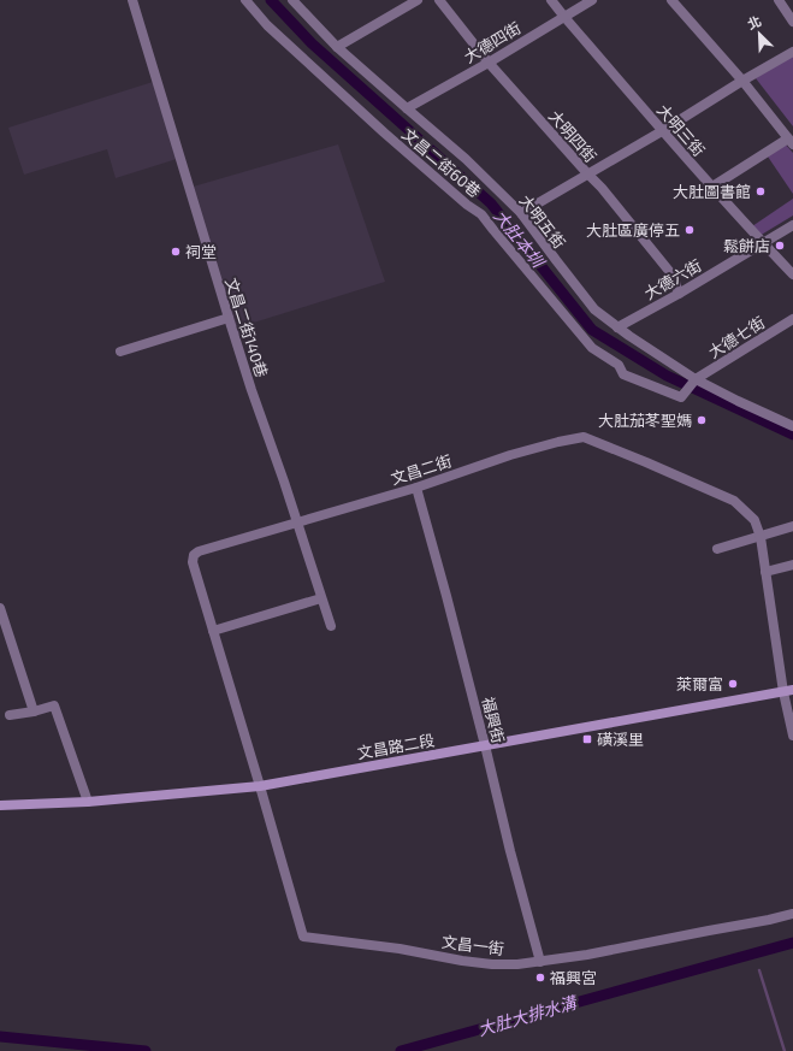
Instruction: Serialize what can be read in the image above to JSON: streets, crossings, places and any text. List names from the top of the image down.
{
  "streets": {
    "street": [
      "大德四街",
      "大明三街",
      "大明四街",
      "文昌二街60巷",
      "大明五街",
      "大德六街",
      "文昌二街140巷",
      "大德七街",
      "文昌二街",
      "福興街",
      "文昌路二段",
      "文昌一街"
    ]
  },
  "crossings": [
    ["大德四街", "大明三街"],
    ["大德四街", "大明四街"],
    ["大德四街", "大明五街"],
    ["大明三街", "大德六街"],
    ["大明四街", "大德六街"],
    ["文昌二街60巷", "大德七街"],
    ["大明五街", "大德六街"],
    ["大明五街", "大德七街"],
    ["文昌二街140巷", "文昌二街"],
    ["文昌二街", "福興街"],
    ["文昌二街", "文昌路二段"],
    ["文昌二街", "文昌一街"],
    ["福興街", "文昌路二段"],
    ["福興街", "文昌一街"],
    ["文昌路二段", "文昌一街"]
  ],
  "water": ["大肚本圳", "大肚大排水溝"],
  "places": {
    "other": [
      "大肚圖書館",
      "大肚區廣停五",
      "鬆餅店",
      "祠堂",
      "大肚茄苳聖媽",
      "萊爾富",
      "福興宮"
    ],
    "transit": ["磺溪里"]
  },
  "north": "top left"
}
